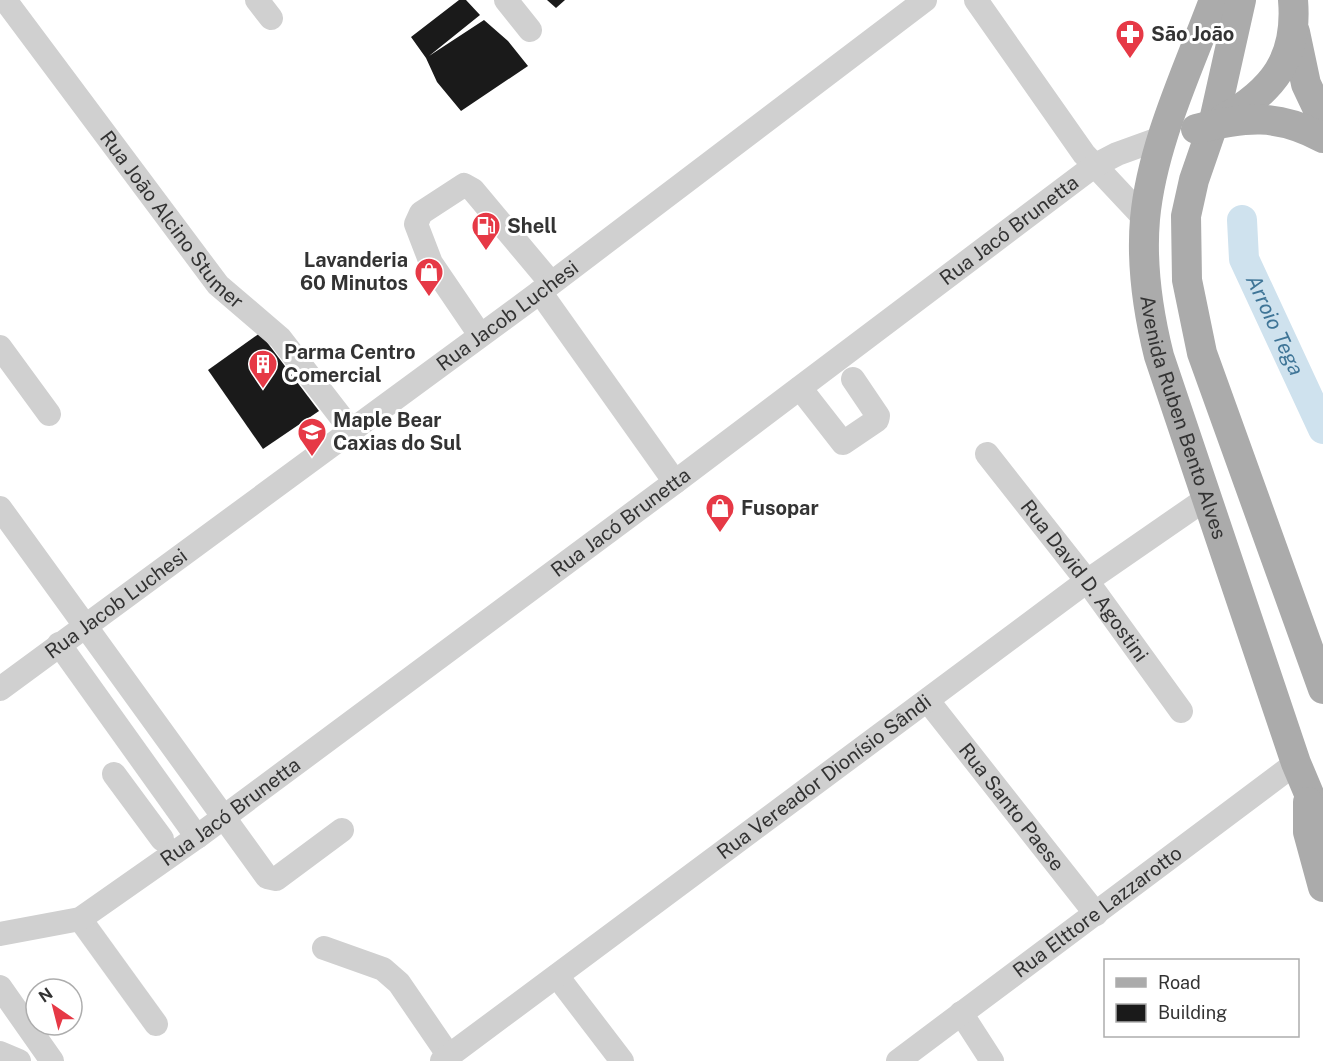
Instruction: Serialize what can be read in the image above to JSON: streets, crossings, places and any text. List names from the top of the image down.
{
  "streets": {
    "main road": ["Avenida Ruben Bento Alves"],
    "street": [
      "Rua João Alcino Stumer",
      "Rua Jacó Brunetta",
      "Rua Jacob Luchesi",
      "Rua David D. Agostini",
      "Rua Vereador Dionísio Sândi",
      "Rua Santo Paese",
      "Rua Elttore Lazzarotto"
    ]
  },
  "crossings": [
    ["Rua João Alcino Stumer", "Rua Jacob Luchesi"],
    ["Rua Jacó Brunetta", "Avenida Ruben Bento Alves"],
    ["Avenida Ruben Bento Alves", "Rua Vereador Dionísio Sândi"],
    ["Avenida Ruben Bento Alves", "Rua Elttore Lazzarotto"],
    ["Rua David D. Agostini", "Rua Vereador Dionísio Sândi"],
    ["Rua Vereador Dionísio Sândi", "Rua Santo Paese"],
    ["Rua Santo Paese", "Rua Elttore Lazzarotto"]
  ],
  "water": ["Arroio Tega"],
  "places": {
    "pharmacy": ["São João"],
    "fuel station": ["Shell"],
    "shop": ["Lavanderia 60 Minutos", "Fusopar"],
    "building": ["Parma Centro Comercial"],
    "school or university": ["Maple Bear Caxias do Sul"]
  },
  "legend": ["Road", "Building"],
  "north": "top left"
}
